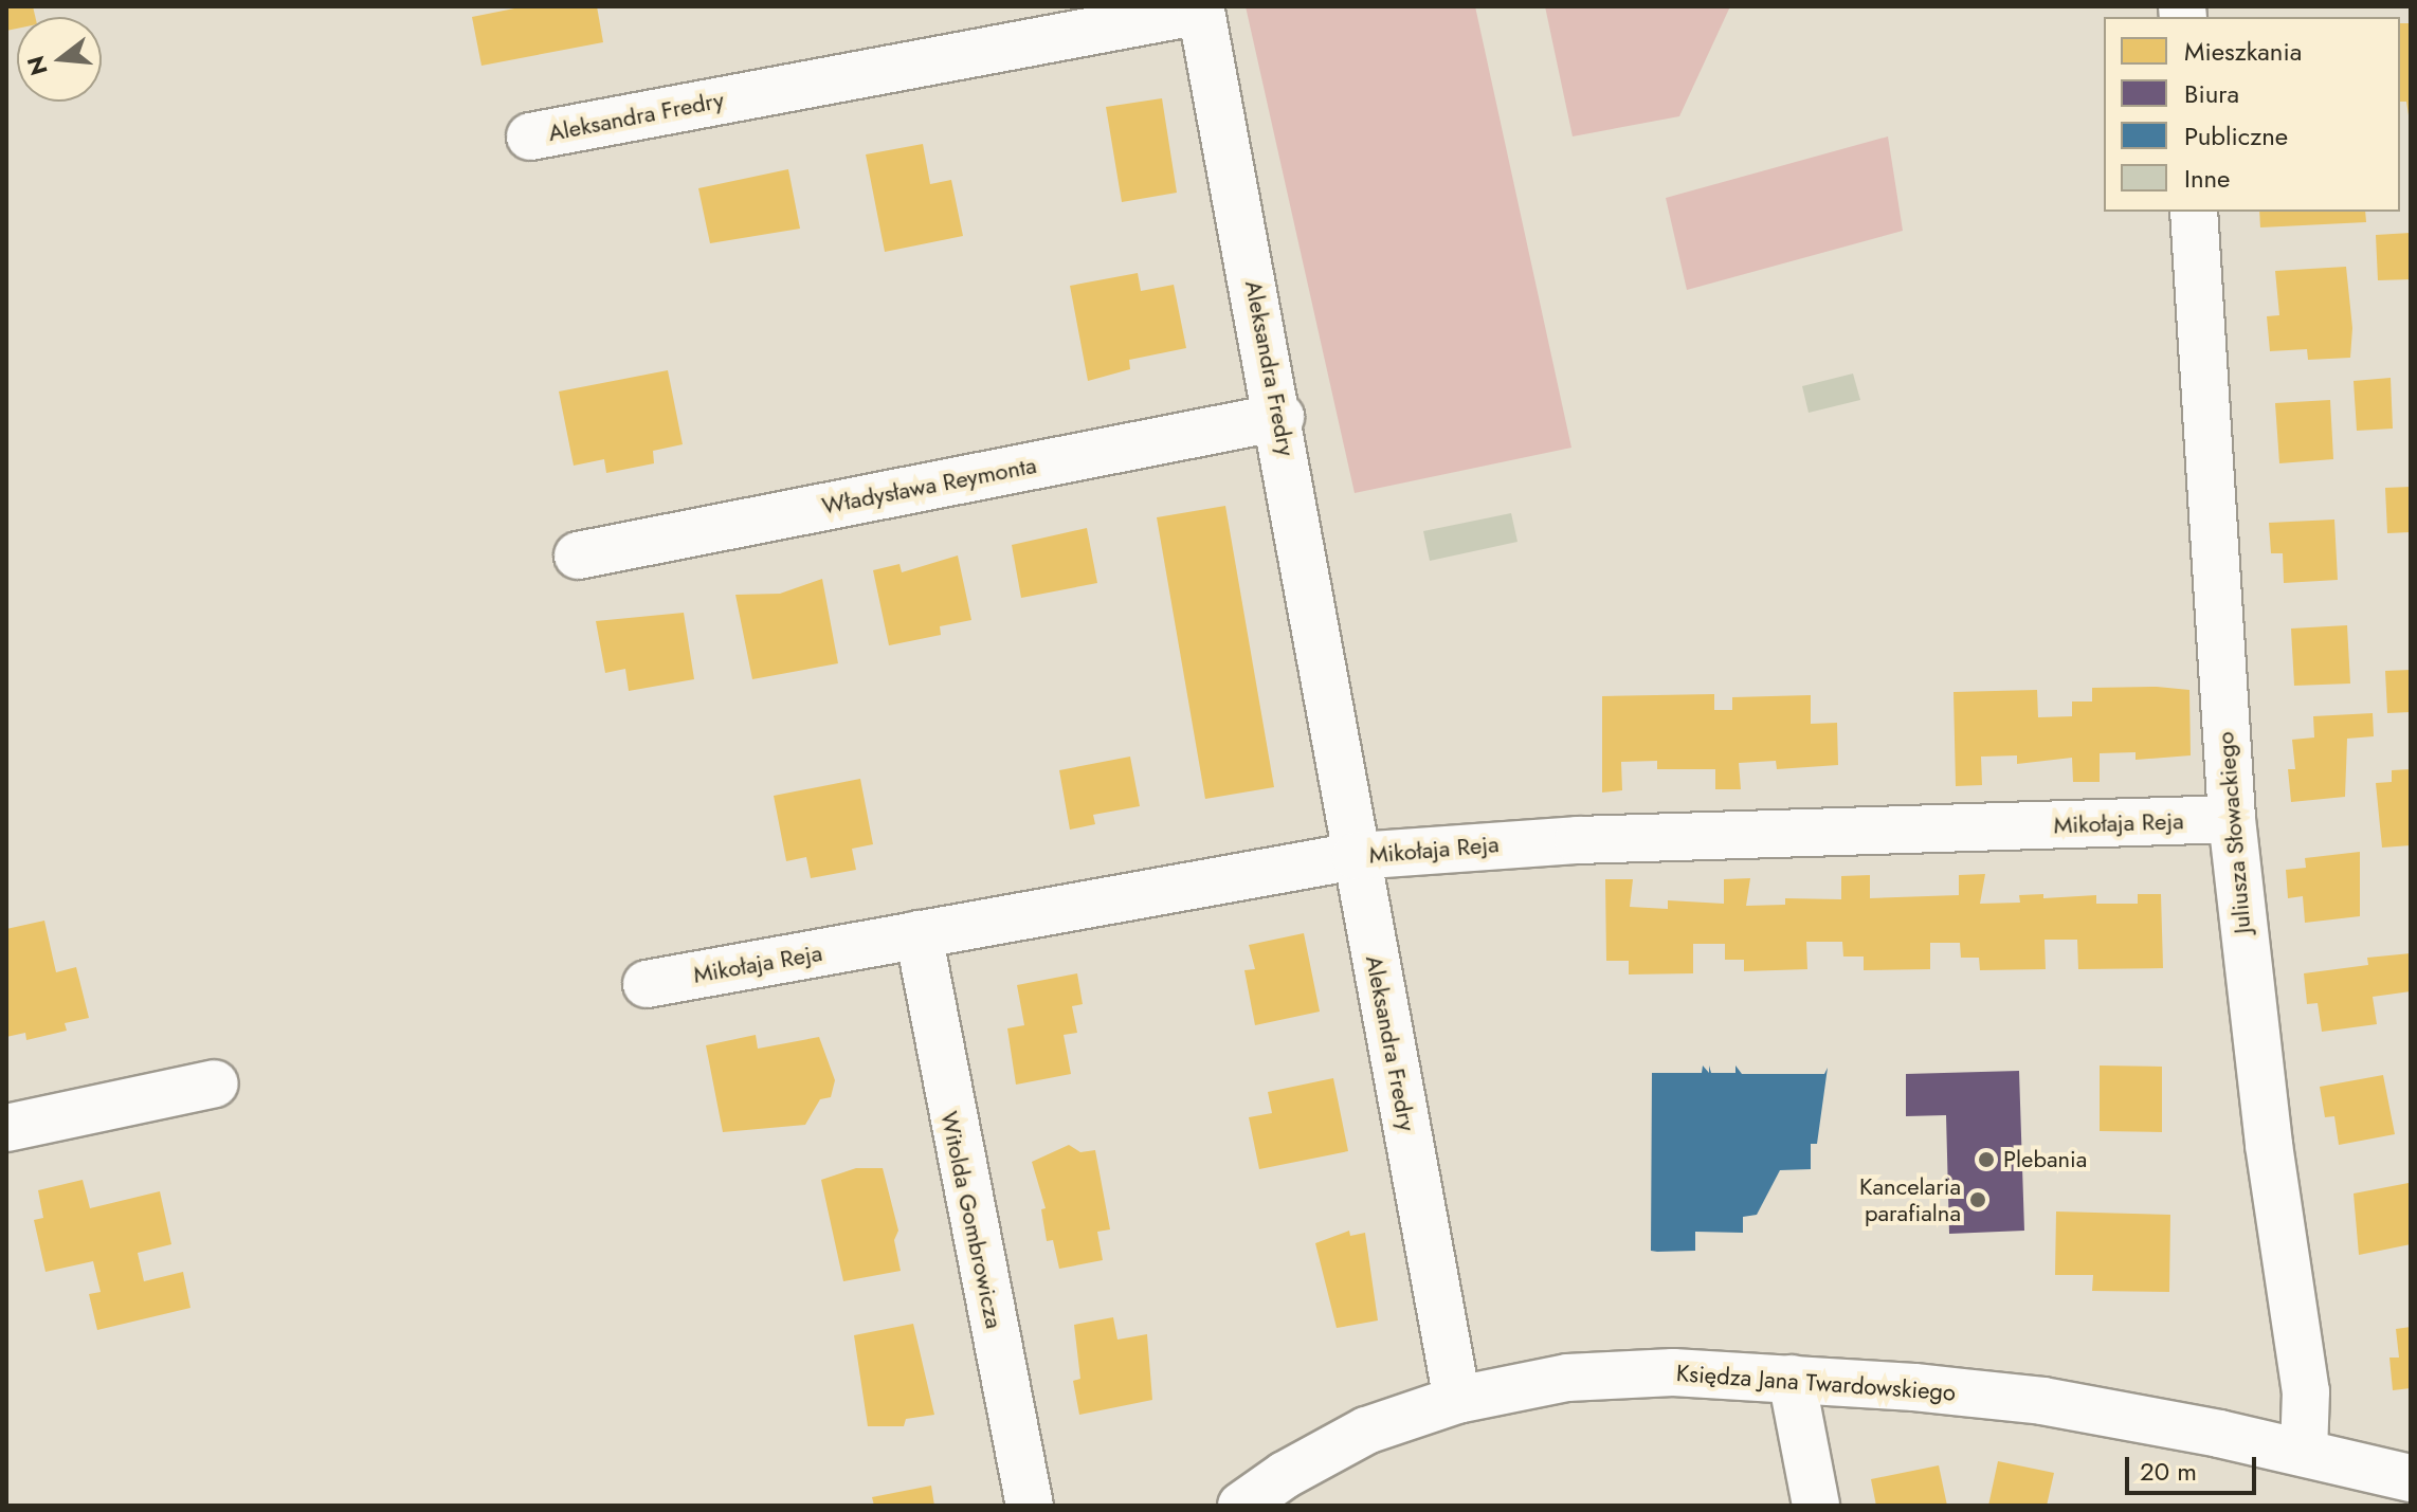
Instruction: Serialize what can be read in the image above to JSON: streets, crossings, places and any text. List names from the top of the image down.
{
  "streets": {
    "street": [
      "Aleksandra Fredry",
      "Władysława Reymonta",
      "Mikołaja Reja",
      "Juliusza Słowackiego",
      "Witolda Gombrowicza",
      "Księdza Jana Twardowskiego"
    ]
  },
  "crossings": [
    ["Aleksandra Fredry", "Władysława Reymonta"],
    ["Aleksandra Fredry", "Mikołaja Reja"],
    ["Aleksandra Fredry", "Księdza Jana Twardowskiego"],
    ["Mikołaja Reja", "Juliusza Słowackiego"],
    ["Mikołaja Reja", "Witolda Gombrowicza"],
    ["Juliusza Słowackiego", "Księdza Jana Twardowskiego"]
  ],
  "places": ["Plebania", "Kancelaria parafialna"],
  "legend": [
    "Mieszkania",
    "Biura",
    "Publiczne",
    "Inne"
  ],
  "scale_bar": "20 m",
  "north": "left"
}
